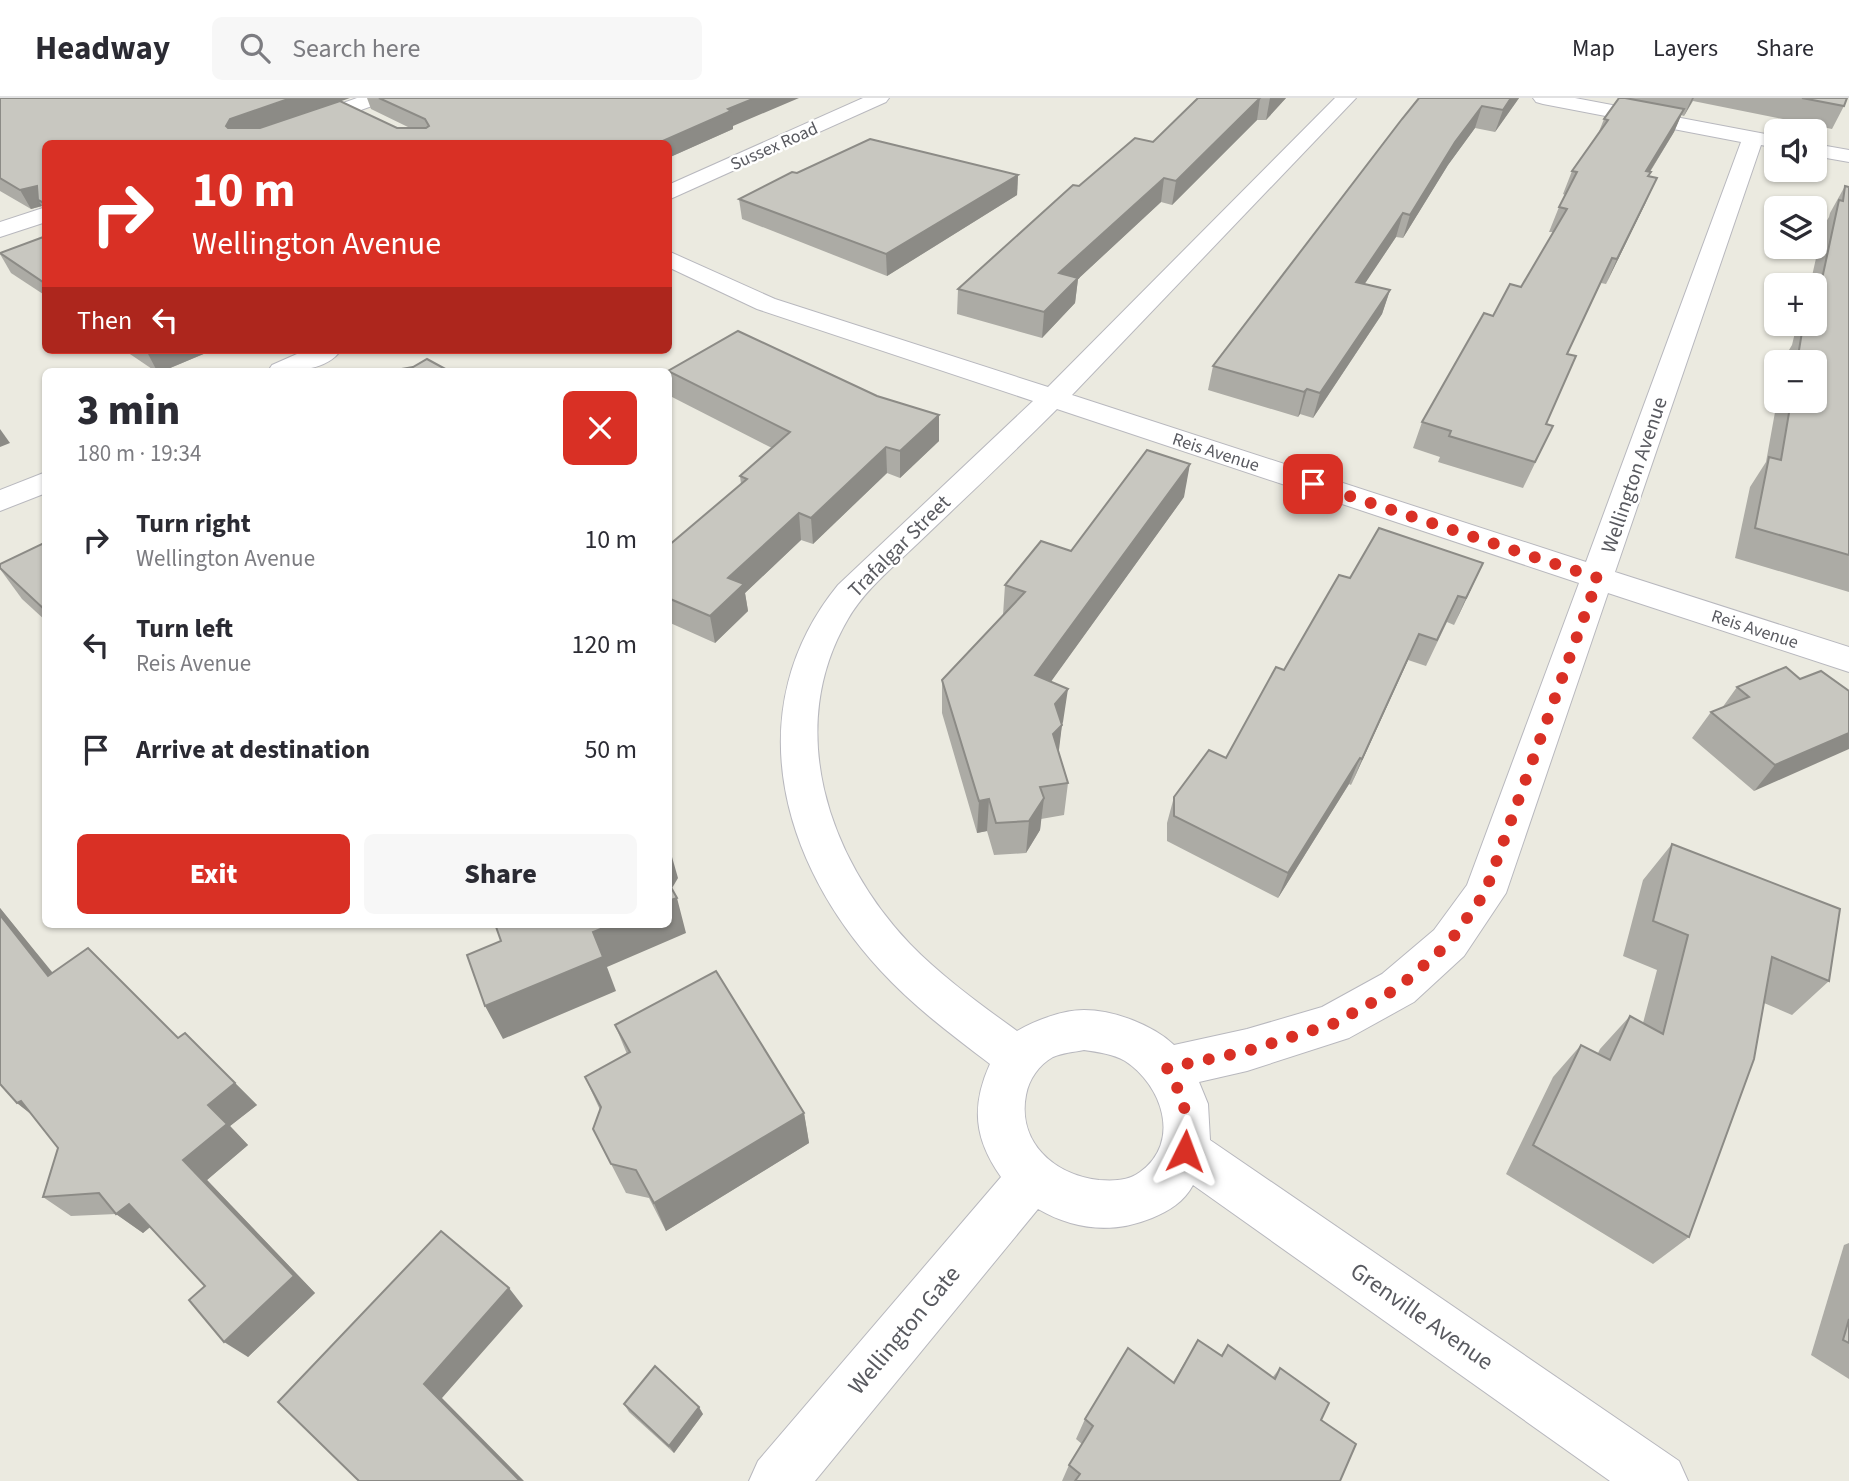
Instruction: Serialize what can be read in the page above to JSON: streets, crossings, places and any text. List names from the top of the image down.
{
  "streets": {
    "street": [
      "Sussex Road",
      "Reis Avenue",
      "Wellington Avenue",
      "Trafalgar Street",
      "Grenville Avenue",
      "Wellington Gate"
    ]
  },
  "crossings": [
    ["Reis Avenue", "Wellington Avenue"],
    ["Reis Avenue", "Trafalgar Street"],
    ["Wellington Avenue", "Trafalgar Street"],
    ["Wellington Avenue", "Grenville Avenue"],
    ["Wellington Avenue", "Wellington Gate"],
    ["Trafalgar Street", "Grenville Avenue"],
    ["Trafalgar Street", "Wellington Gate"],
    ["Grenville Avenue", "Wellington Gate"]
  ],
  "page": {
    "header": "Headway",
    "search": "Search here",
    "nav": ["Map", "Layers", "Share"],
    "map_buttons": ["+", "−"],
    "turn": ["10 m", "Wellington Avenue"],
    "then": "Then",
    "heading": ["3 min", "180 m · 19:34"],
    "list": [
      {
        "name": "Turn right",
        "note": "Wellington Avenue",
        "value": "10 m"
      },
      {
        "name": "Turn left",
        "note": "Reis Avenue",
        "value": "120 m"
      },
      {
        "name": "Arrive at destination",
        "value": "50 m"
      }
    ],
    "buttons": ["Exit", "Share"]
  }
}
